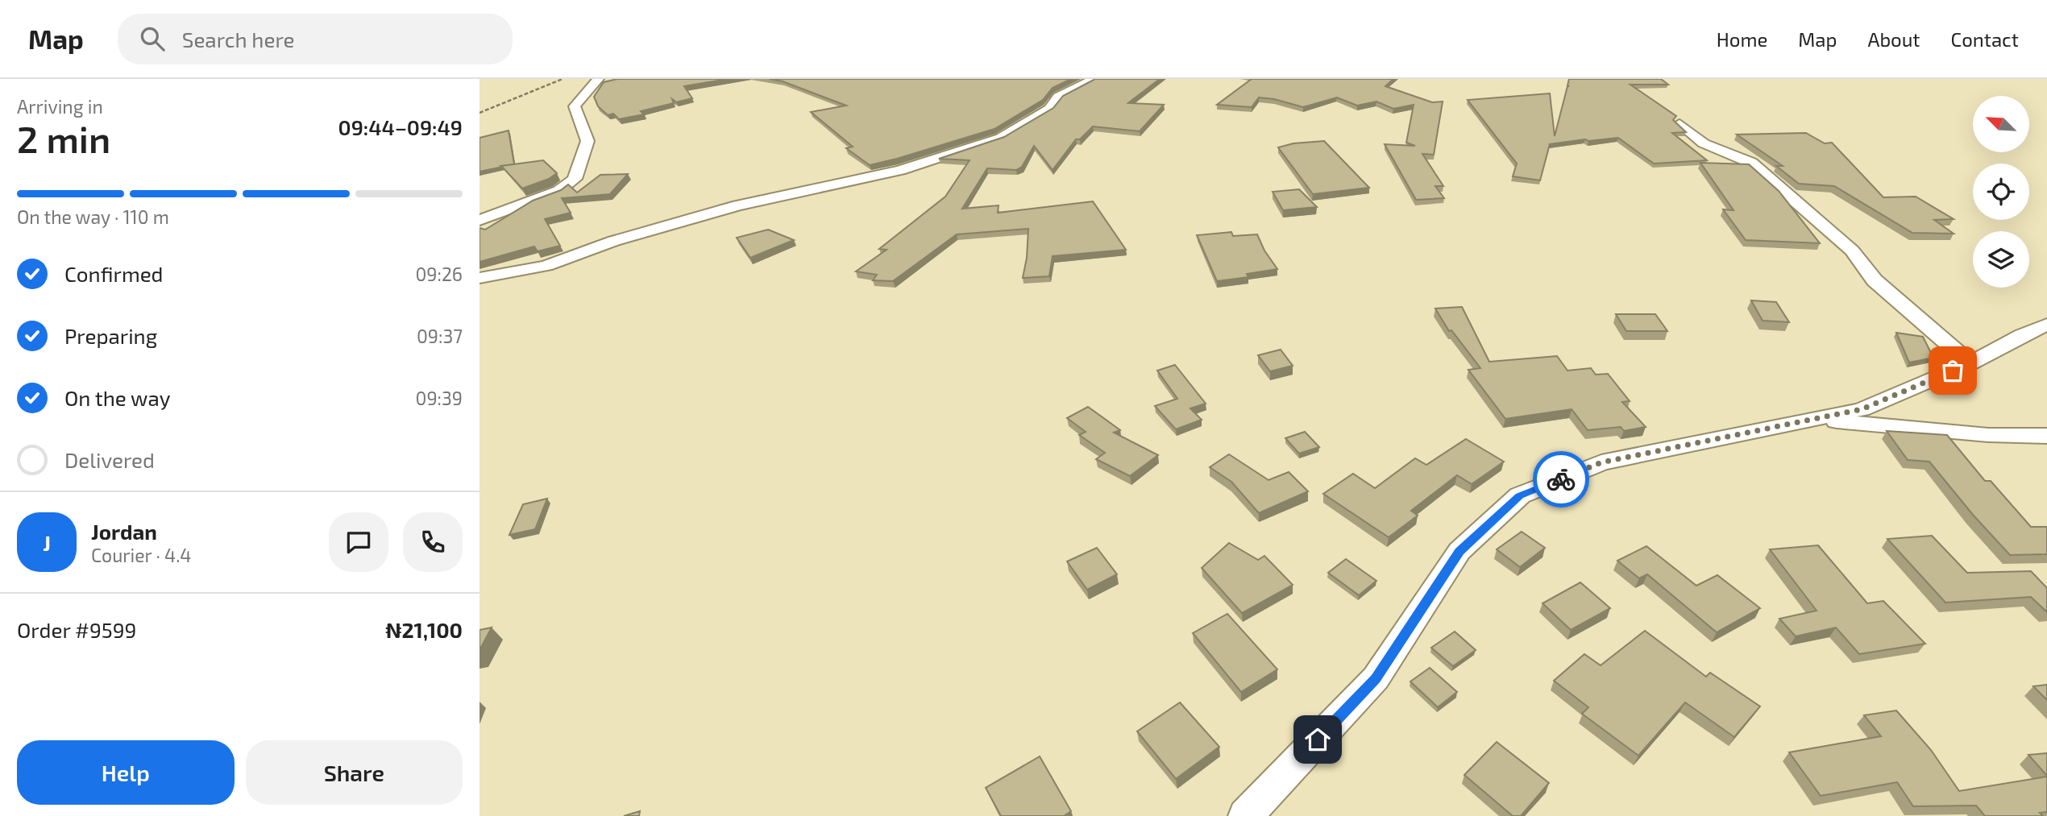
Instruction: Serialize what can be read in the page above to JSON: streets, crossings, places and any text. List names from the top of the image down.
{
  "north": "top left",
  "page": {
    "header": "Map",
    "search": "Search here",
    "nav": [
      "Home",
      "Map",
      "About",
      "Contact"
    ],
    "heading": ["2 min", "Arriving in", "09:44–09:49"],
    "panel": [
      "Jordan",
      "Courier · 4.4",
      "Order #9599",
      "₦21,100"
    ],
    "bar": "On the way · 110 m",
    "list": [
      ["Confirmed", "09:26"],
      ["Preparing", "09:37"],
      ["On the way", "09:39"],
      "Delivered"
    ],
    "round": "J",
    "buttons": ["Help", "Share"]
  }
}
